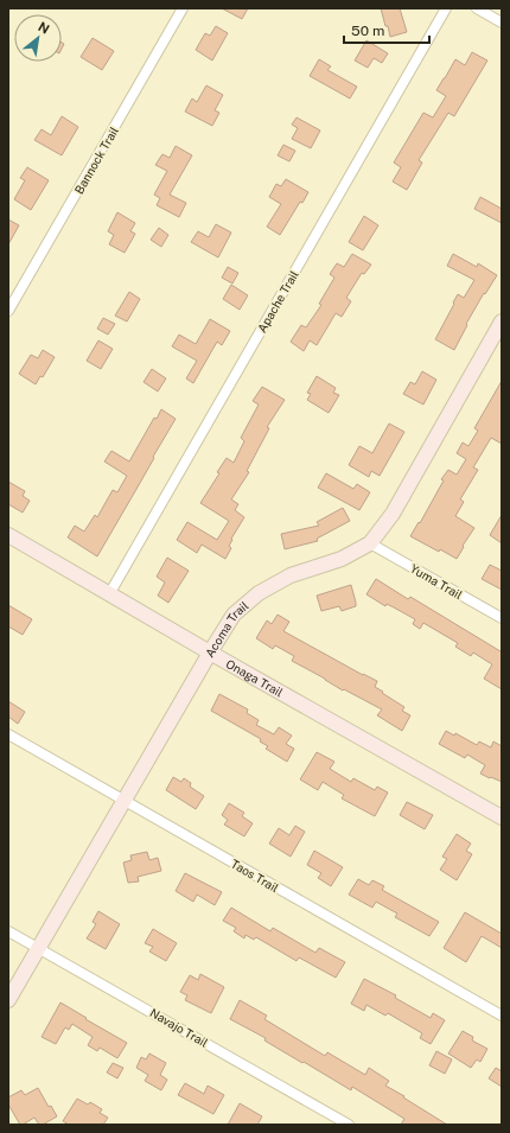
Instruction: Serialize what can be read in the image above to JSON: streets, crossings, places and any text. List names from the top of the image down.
{
  "streets": {
    "street": [
      "Bannock Trail",
      "Apache Trail",
      "Yuma Trail",
      "Acoma Trail",
      "Onaga Trail",
      "Taos Trail",
      "Navajo Trail"
    ]
  },
  "crossings": [
    ["Apache Trail", "Onaga Trail"],
    ["Yuma Trail", "Acoma Trail"],
    ["Acoma Trail", "Onaga Trail"],
    ["Acoma Trail", "Taos Trail"],
    ["Acoma Trail", "Navajo Trail"]
  ],
  "scale_bar": "50 m",
  "north": "top right"
}
